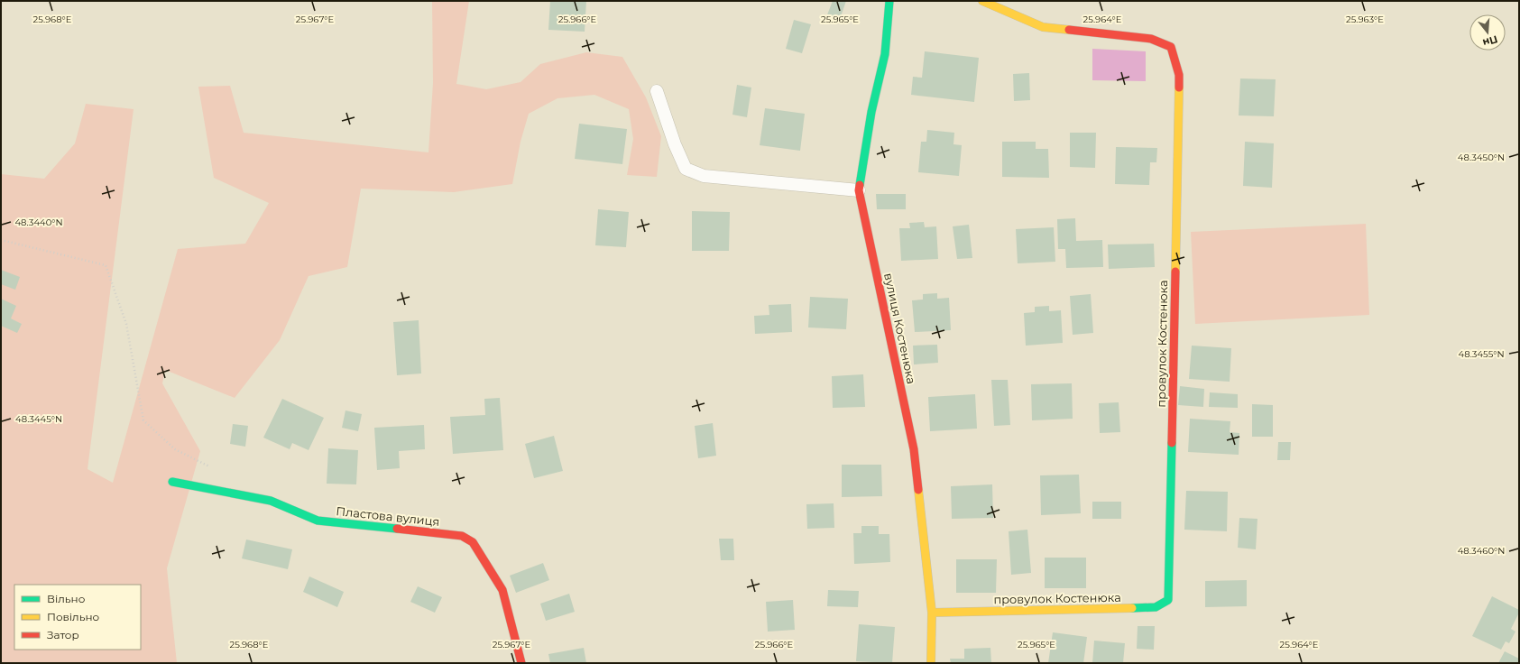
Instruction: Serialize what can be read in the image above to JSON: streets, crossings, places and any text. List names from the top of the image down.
{
  "streets": {
    "street": ["вулиця Костенюка", "провулок Костенюка", "Пластова вулиця"]
  },
  "crossings": [
    ["вулиця Костенюка", "провулок Костенюка"]
  ],
  "legend": ["Вільно", "Повільно", "Затор"],
  "north": "bottom",
  "coordinates": [
    "25.968°E",
    "25.967°E",
    "25.966°E",
    "25.965°E",
    "25.964°E",
    "25.963°E",
    "48.3450°N",
    "48.3440°N",
    "48.3455°N",
    "48.3445°N",
    "48.3460°N"
  ]
}
